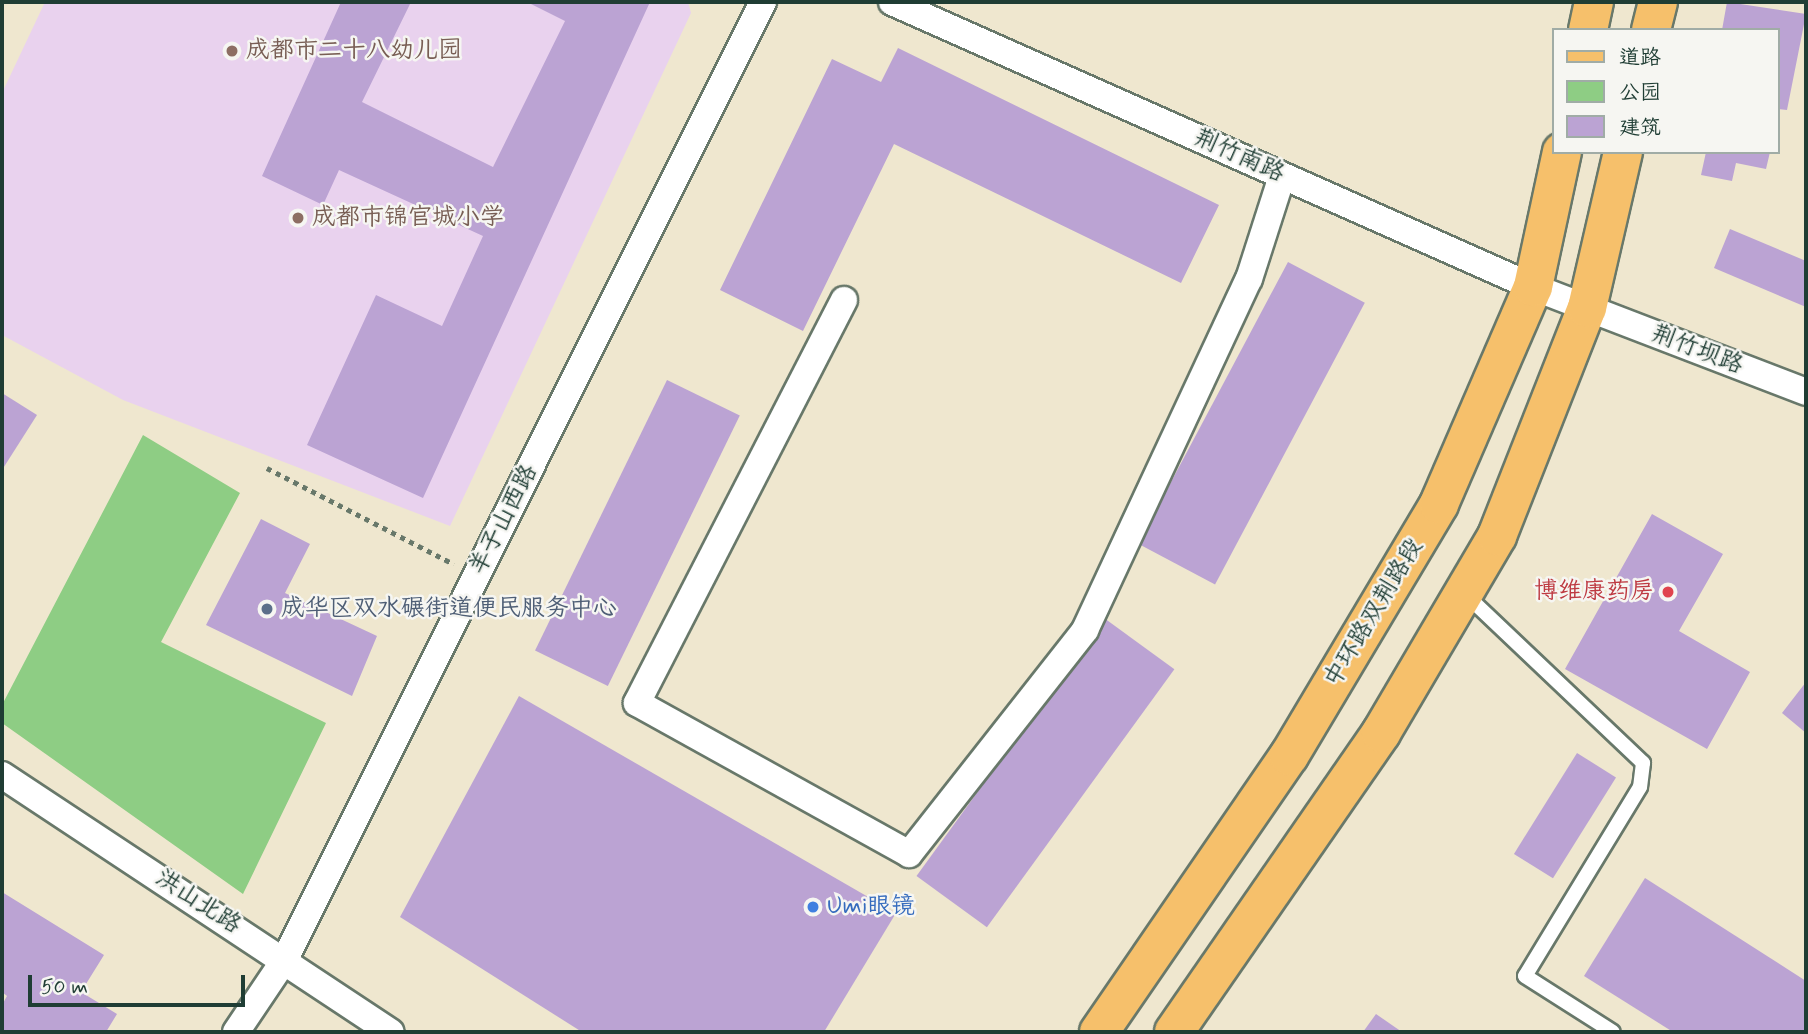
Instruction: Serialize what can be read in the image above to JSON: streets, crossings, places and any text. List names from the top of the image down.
{
  "streets": {
    "main road": ["中环路双荆路段"],
    "street": [
      "荆竹南路",
      "荆竹坝路",
      "羊子山西路",
      "洪山北路"
    ]
  },
  "crossings": [
    ["荆竹南路", "荆竹坝路"],
    ["荆竹南路", "中环路双荆路段"],
    ["羊子山西路", "洪山北路"]
  ],
  "places": [
    "成都市二十八幼儿园",
    "成都市锦官城小学",
    "博维康药房",
    "成华区双水碾街道便民服务中心",
    "Umi眼镜"
  ],
  "legend": ["道路", "公园", "建筑"],
  "scale_bar": "50 m"
}
